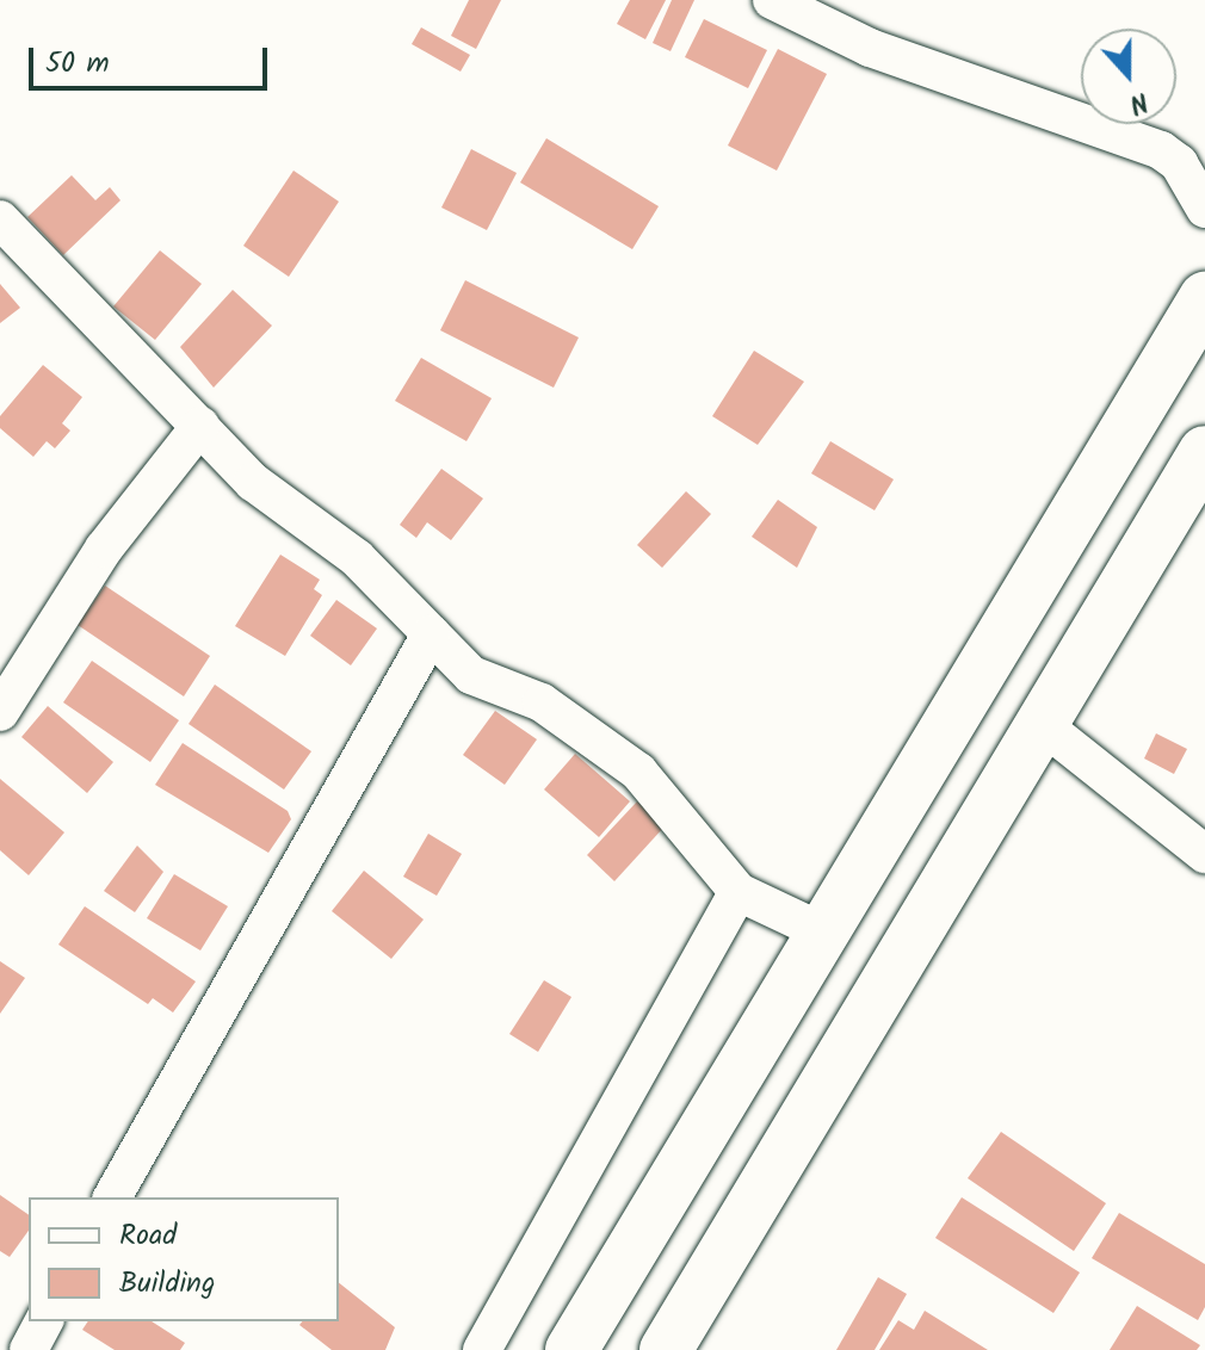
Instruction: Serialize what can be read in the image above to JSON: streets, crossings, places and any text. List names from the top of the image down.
{
  "legend": ["Road", "Building"],
  "scale_bar": "50 m",
  "north": "bottom"
}
